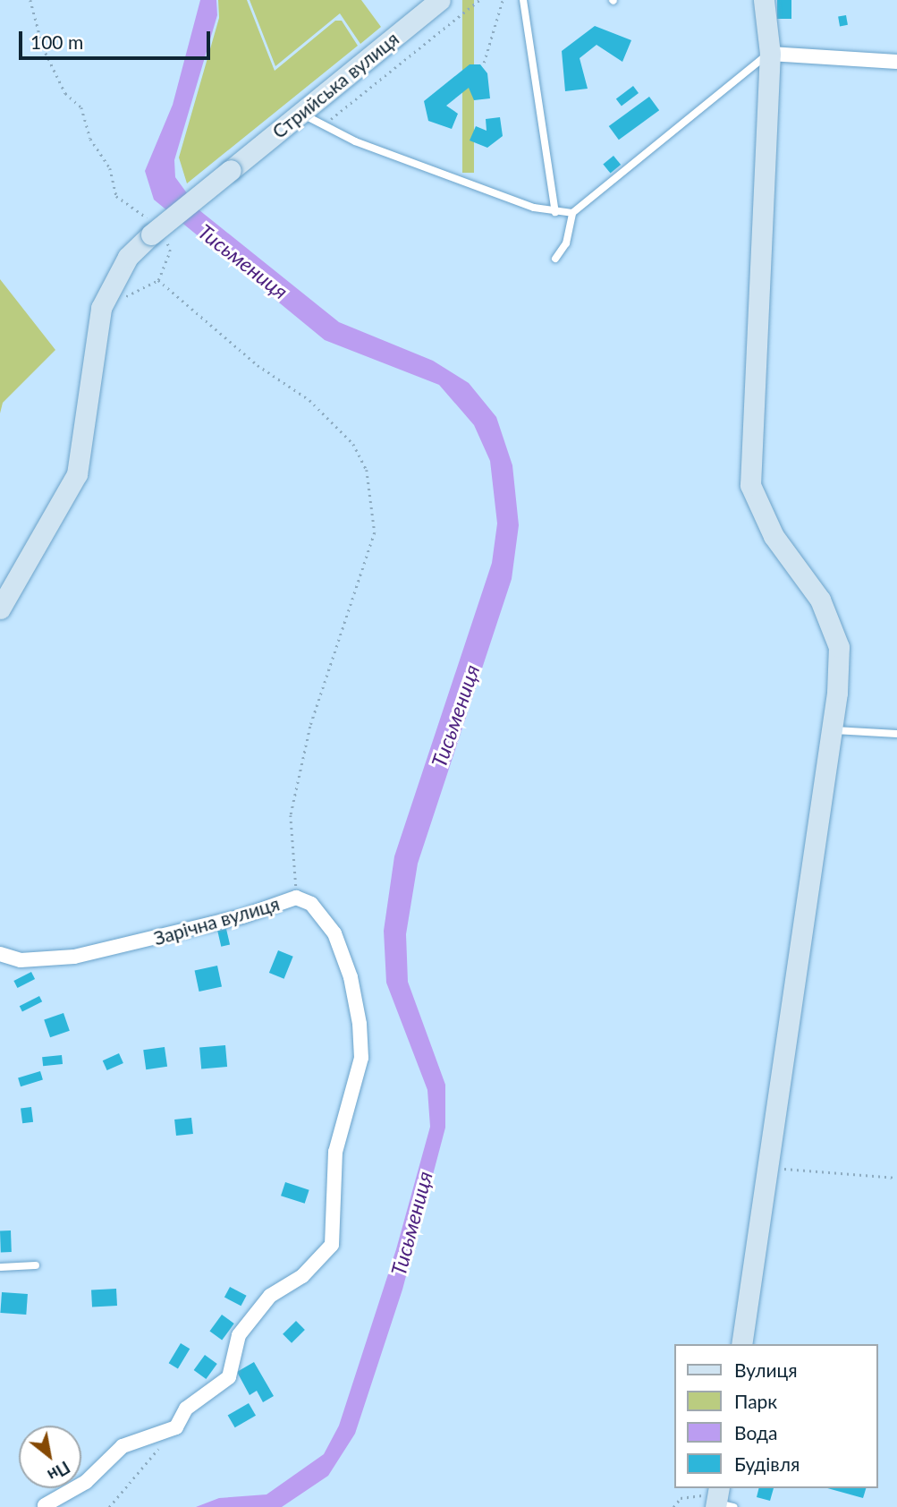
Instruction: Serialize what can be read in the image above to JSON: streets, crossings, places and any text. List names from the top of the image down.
{
  "streets": {
    "street": ["Стрийська вулиця", "Зарічна вулиця"]
  },
  "water": ["Тисьмениця"],
  "legend": [
    "Вулиця",
    "Парк",
    "Вода",
    "Будівля"
  ],
  "scale_bar": "100 m",
  "north": "bottom right"
}
